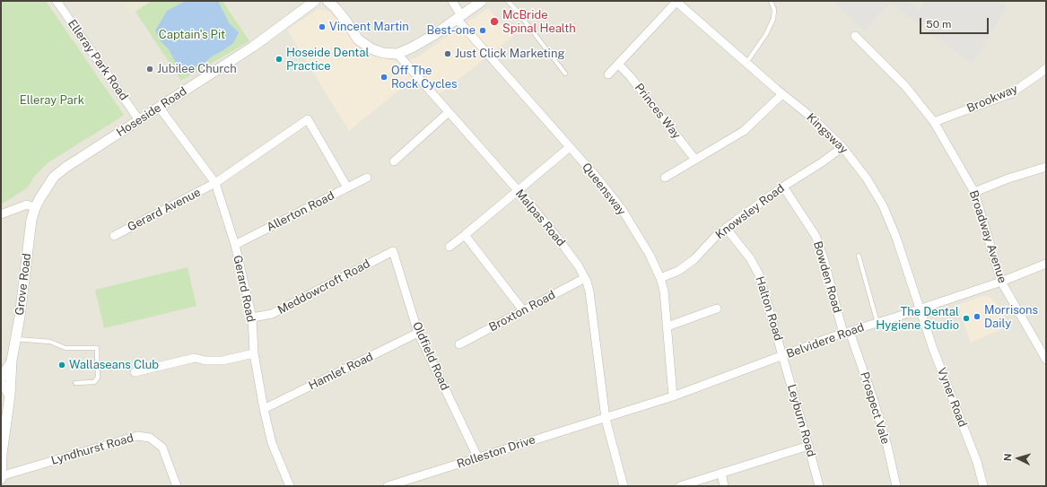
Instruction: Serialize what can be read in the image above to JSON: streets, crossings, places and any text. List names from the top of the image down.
{
  "streets": {
    "street": [
      "Elleray Park Road",
      "Brookway",
      "Princes Way",
      "Hoseside Road",
      "Kingsway",
      "Queensway",
      "Gerard Avenue",
      "Allerton Road",
      "Knowsley Road",
      "Malpas Road",
      "Broadway Avenue",
      "Bowden Road",
      "Grove Road",
      "Meddowcroft Road",
      "Gerard Road",
      "Halton Road",
      "Broxton Road",
      "Belvidere Road",
      "Oldfield Road",
      "Hamlet Road",
      "Vyner Road",
      "Prospect Vale",
      "Leyburn Road",
      "Lyndhurst Road",
      "Rolleston Drive"
    ]
  },
  "crossings": [
    ["Elleray Park Road", "Hoseside Road"],
    ["Brookway", "Broadway Avenue"],
    ["Hoseside Road", "Grove Road"],
    ["Hoseside Road", "Gerard Road"],
    ["Kingsway", "Knowsley Road"],
    ["Kingsway", "Belvidere Road"],
    ["Kingsway", "Vyner Road"],
    ["Queensway", "Knowsley Road"],
    ["Queensway", "Belvidere Road"],
    ["Gerard Avenue", "Allerton Road"],
    ["Gerard Avenue", "Gerard Road"],
    ["Allerton Road", "Gerard Road"],
    ["Knowsley Road", "Bowden Road"],
    ["Knowsley Road", "Halton Road"],
    ["Malpas Road", "Broxton Road"],
    ["Malpas Road", "Belvidere Road"],
    ["Malpas Road", "Rolleston Drive"],
    ["Broadway Avenue", "Belvidere Road"],
    ["Bowden Road", "Belvidere Road"],
    ["Bowden Road", "Prospect Vale"],
    ["Meddowcroft Road", "Gerard Road"],
    ["Meddowcroft Road", "Oldfield Road"],
    ["Gerard Road", "Hamlet Road"],
    ["Halton Road", "Belvidere Road"],
    ["Halton Road", "Leyburn Road"],
    ["Belvidere Road", "Vyner Road"],
    ["Belvidere Road", "Prospect Vale"],
    ["Belvidere Road", "Leyburn Road"],
    ["Belvidere Road", "Rolleston Drive"],
    ["Oldfield Road", "Hamlet Road"],
    ["Oldfield Road", "Rolleston Drive"]
  ],
  "parks": ["Captain's Pit", "Elleray Park"],
  "places": [
    "McBride Spinal Health",
    "Vincent Martin",
    "Best-one",
    "Just Click Marketing",
    "Hoseide Dental Practice",
    "Jubilee Church",
    "Off The Rock Cycles",
    "Morrisons Daily",
    "The Dental Hygiene Studio",
    "Wallaseans Club"
  ],
  "scale_bar": "50 m",
  "north": "left"
}
